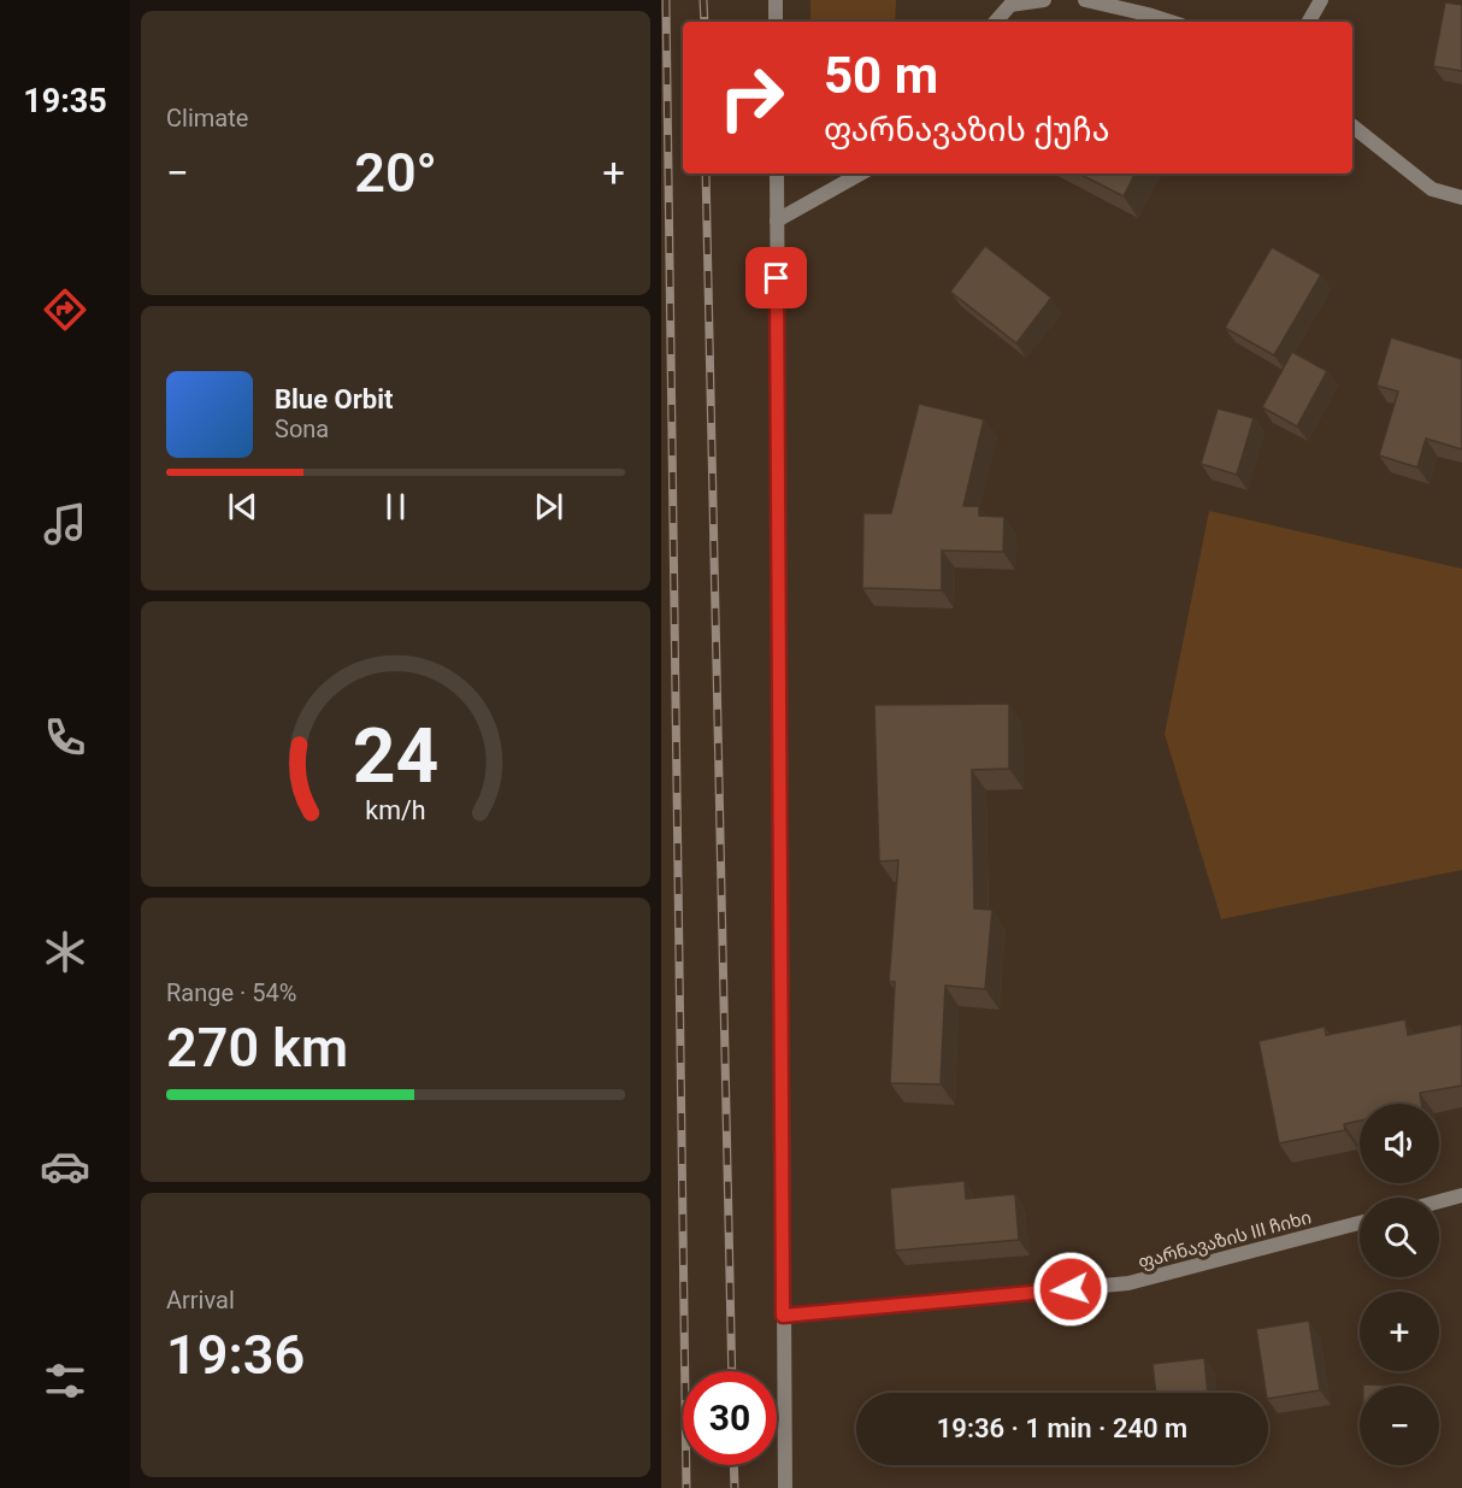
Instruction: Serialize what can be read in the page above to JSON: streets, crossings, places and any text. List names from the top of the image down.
{
  "streets": {
    "street": ["ფარნავაზის III ჩიხი"]
  },
  "page": {
    "tabs": "19:35",
    "tile": [
      "Climate",
      ["Range · 54%", "270 km"],
      ["Arrival", "19:36"]
    ],
    "turn": ["50 m", "ფარნავაზის ქუჩა"],
    "heat": ["−", "20°", "+"],
    "song": ["Blue Orbit", "Sona"],
    "map_buttons": ["+", "−"],
    "limit": "30",
    "trip": "19:36 · 1 min · 240 m",
    "gauge": ["24", "km/h"]
  }
}
